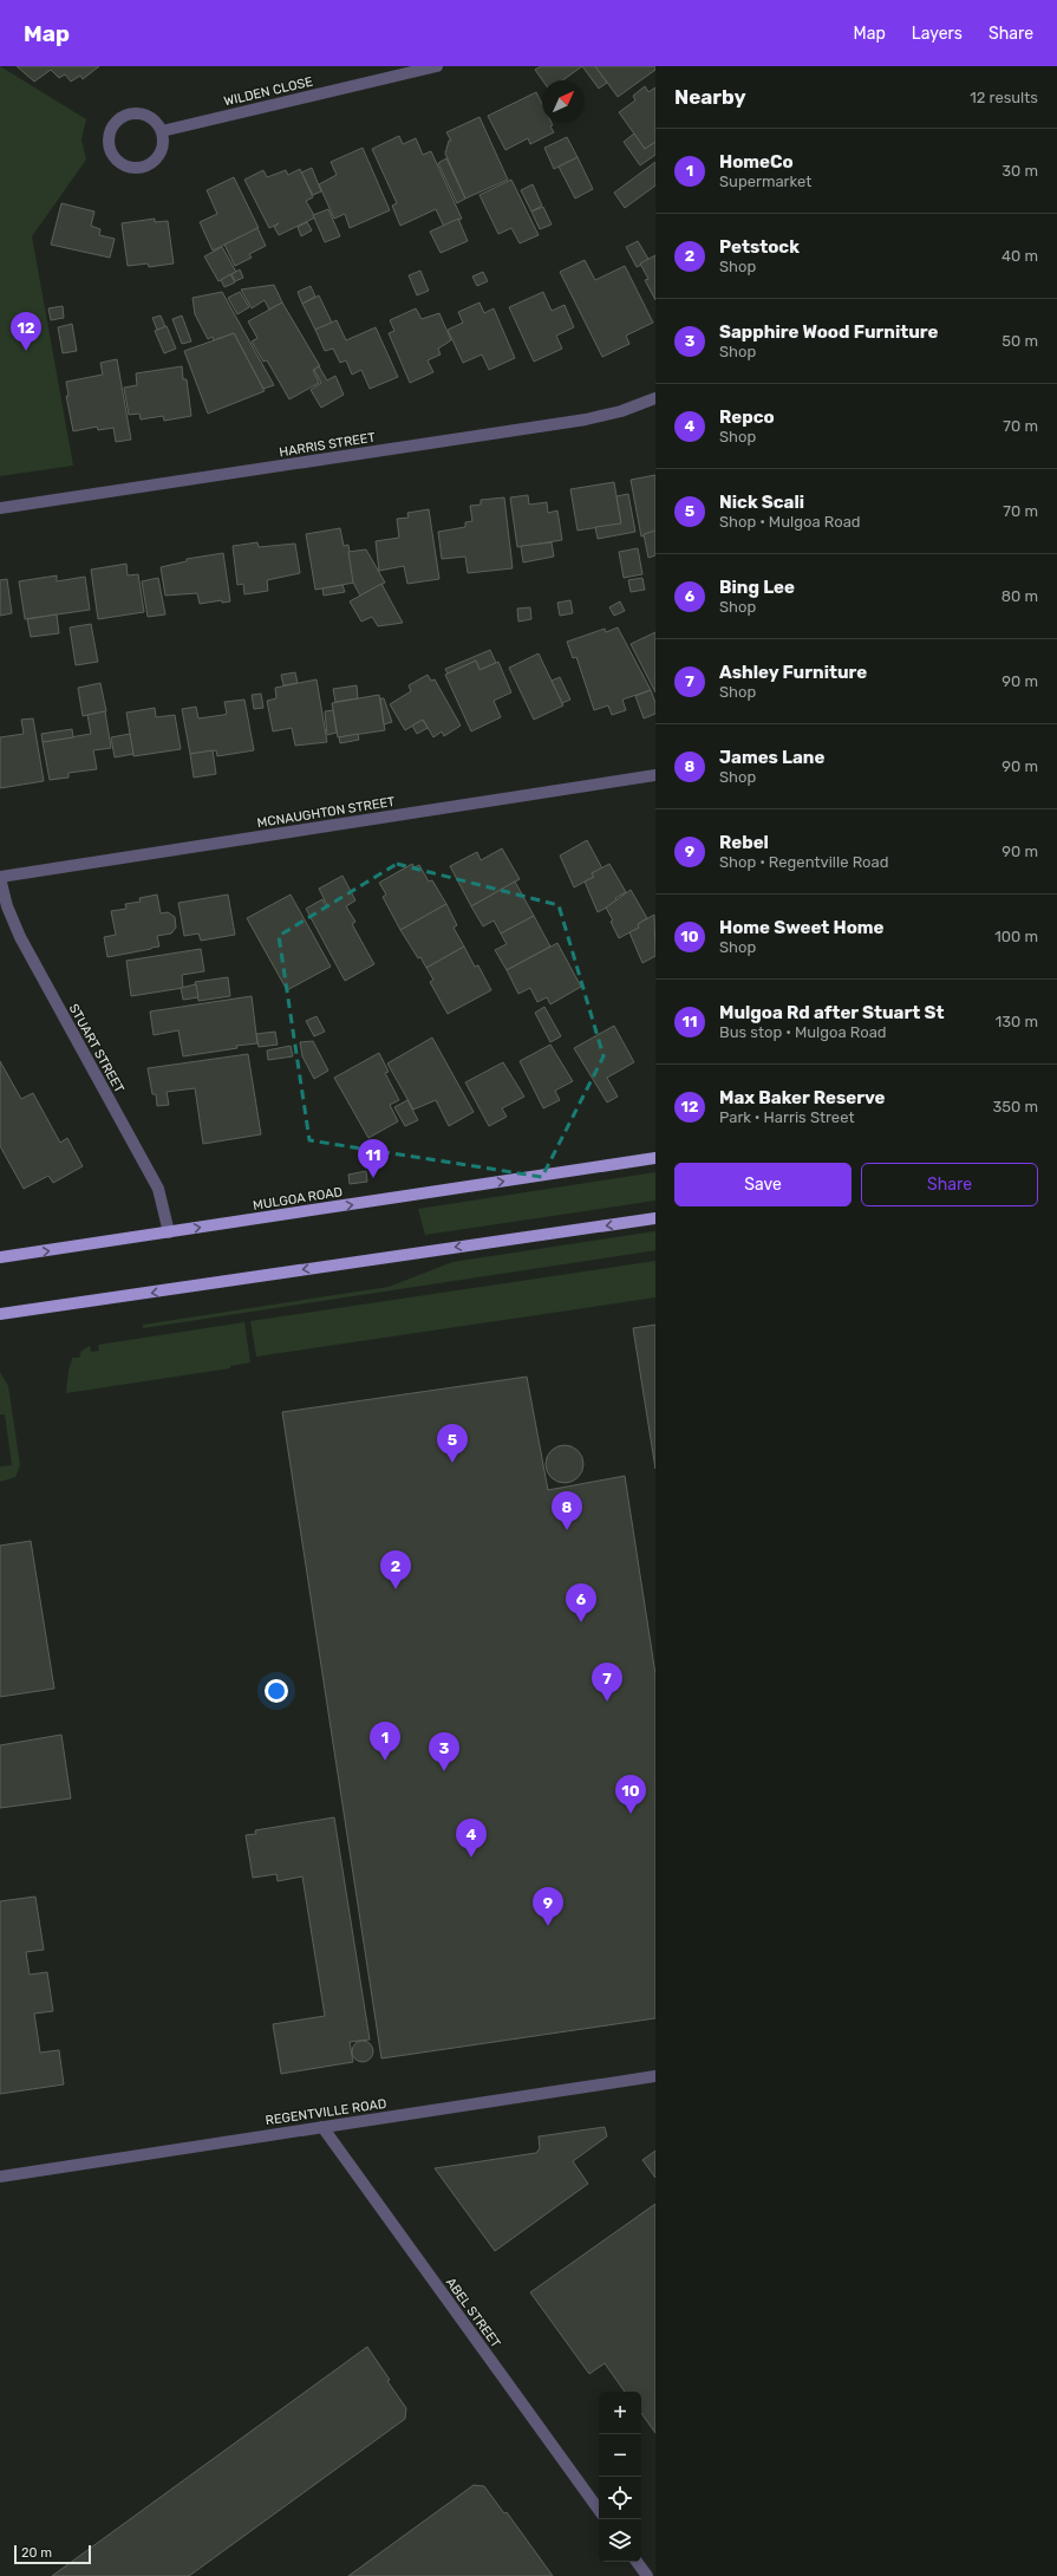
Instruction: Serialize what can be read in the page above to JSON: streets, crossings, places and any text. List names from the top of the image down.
{
  "streets": {
    "main road": ["MULGOA ROAD"],
    "street": [
      "WILDEN CLOSE",
      "HARRIS STREET",
      "MCNAUGHTON STREET",
      "STUART STREET",
      "REGENTVILLE ROAD",
      "ABEL STREET"
    ]
  },
  "crossings": [
    ["MCNAUGHTON STREET", "STUART STREET"],
    ["STUART STREET", "MULGOA ROAD"],
    ["REGENTVILLE ROAD", "ABEL STREET"]
  ],
  "scale_bar": "20 m",
  "north": "top right",
  "page": {
    "header": "Map",
    "nav": ["Map", "Layers", "Share"],
    "heading": ["Nearby", "12 results"],
    "list": [
      {
        "mark": "1",
        "name": "HomeCo",
        "note": "Supermarket",
        "value": "30 m"
      },
      {
        "mark": "2",
        "name": "Petstock",
        "note": "Shop",
        "value": "40 m"
      },
      {
        "mark": "3",
        "name": "Sapphire Wood Furniture",
        "note": "Shop",
        "value": "50 m"
      },
      {
        "mark": "4",
        "name": "Repco",
        "note": "Shop",
        "value": "70 m"
      },
      {
        "mark": "5",
        "name": "Nick Scali",
        "note": "Shop · Mulgoa Road",
        "value": "70 m"
      },
      {
        "mark": "6",
        "name": "Bing Lee",
        "note": "Shop",
        "value": "80 m"
      },
      {
        "mark": "7",
        "name": "Ashley Furniture",
        "note": "Shop",
        "value": "90 m"
      },
      {
        "mark": "8",
        "name": "James Lane",
        "note": "Shop",
        "value": "90 m"
      },
      {
        "mark": "9",
        "name": "Rebel",
        "note": "Shop · Regentville Road",
        "value": "90 m"
      },
      {
        "mark": "10",
        "name": "Home Sweet Home",
        "note": "Shop",
        "value": "100 m"
      },
      {
        "mark": "11",
        "name": "Mulgoa Rd after Stuart St",
        "note": "Bus stop · Mulgoa Road",
        "value": "130 m"
      },
      {
        "mark": "12",
        "name": "Max Baker Reserve",
        "note": "Park · Harris Street",
        "value": "350 m"
      }
    ],
    "pins": [
      "12",
      "11",
      "5",
      "8",
      "2",
      "6",
      "7",
      "1",
      "3",
      "10",
      "4",
      "9"
    ],
    "buttons": ["Save", "Share"],
    "map_buttons": ["+", "−"],
    "scale": "20 m"
  }
}
